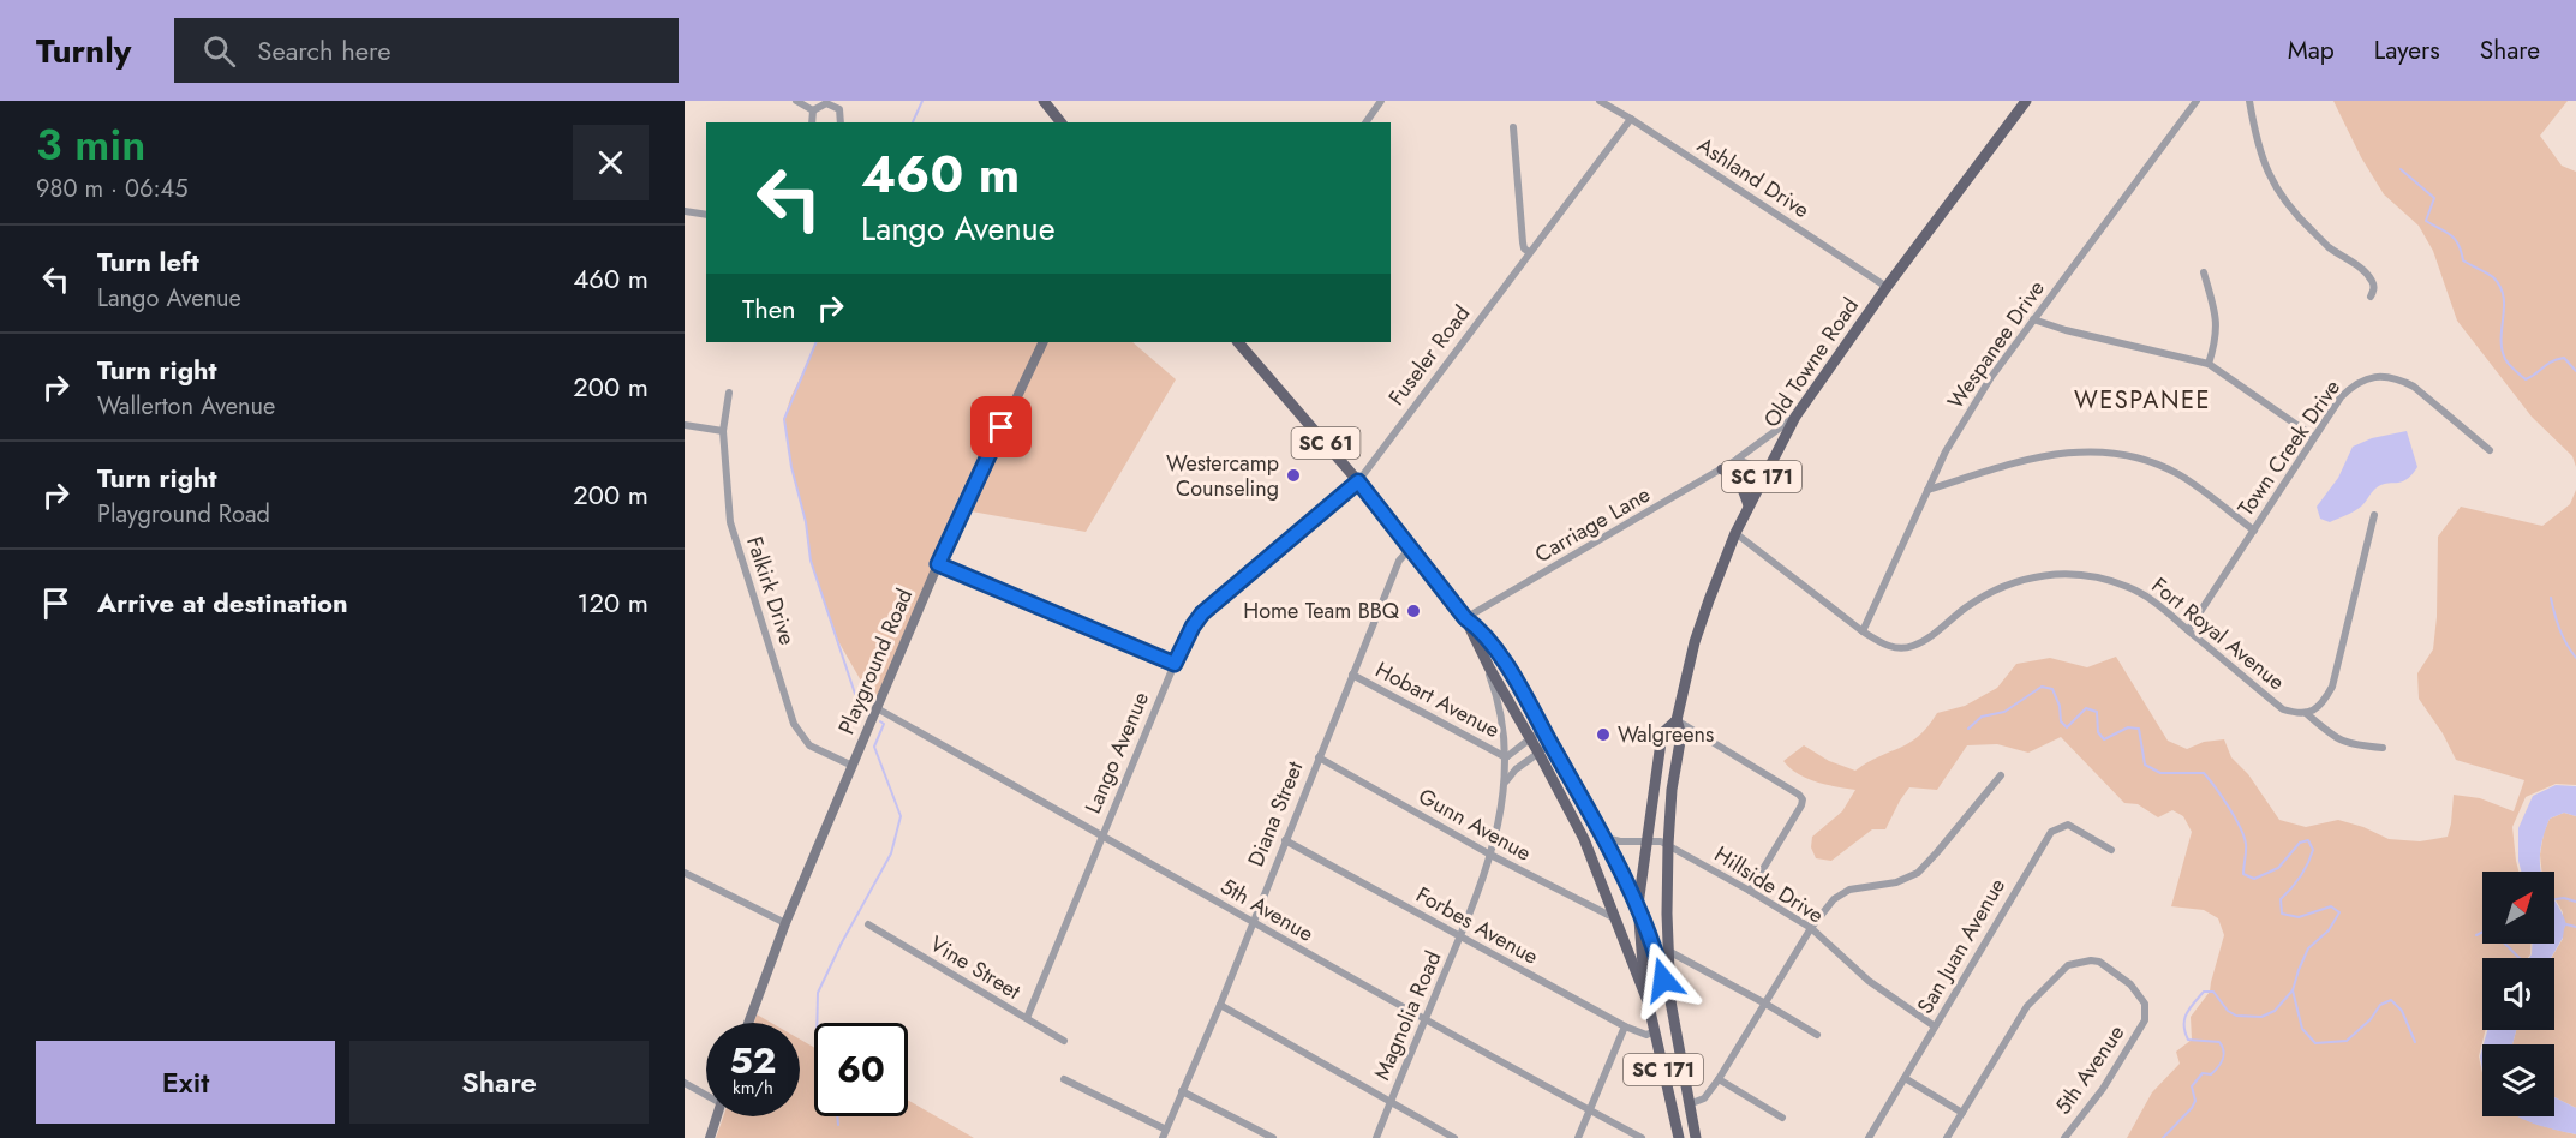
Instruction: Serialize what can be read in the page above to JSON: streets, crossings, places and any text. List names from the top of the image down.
{
  "streets": {
    "main road": [
      "Old Towne Road",
      "SC 61",
      "SC 171",
      "Playground Road"
    ],
    "street": [
      "Ashland Drive",
      "Wespanee Drive",
      "Fuseler Road",
      "Town Creek Drive",
      "Carriage Lane",
      "Falkirk Drive",
      "Fort Royal Avenue",
      "Hobart Avenue",
      "Lango Avenue",
      "Diana Street",
      "Gunn Avenue",
      "Hillside Drive",
      "5th Avenue",
      "Forbes Avenue",
      "San Juan Avenue",
      "Vine Street",
      "Magnolia Road"
    ]
  },
  "crossings": [
    ["Ashland Drive", "Fuseler Road"],
    ["Ashland Drive", "Old Towne Road"],
    ["Wespanee Drive", "Fort Royal Avenue"],
    ["Fuseler Road", "SC 61"],
    ["Fuseler Road", "Lango Avenue"],
    ["Old Towne Road", "SC 171"],
    ["Old Towne Road", "Carriage Lane"],
    ["Old Towne Road", "Fort Royal Avenue"],
    ["SC 61", "SC 171"],
    ["SC 61", "Carriage Lane"],
    ["SC 61", "Lango Avenue"],
    ["SC 61", "Diana Street"],
    ["SC 61", "Gunn Avenue"],
    ["SC 61", "Hillside Drive"],
    ["SC 61", "Magnolia Road"],
    ["Town Creek Drive", "Fort Royal Avenue"],
    ["SC 171", "Hillside Drive"],
    ["SC 171", "Forbes Avenue"],
    ["Carriage Lane", "Magnolia Road"],
    ["Falkirk Drive", "Playground Road"],
    ["Playground Road", "5th Avenue"],
    ["Hobart Avenue", "Diana Street"],
    ["Hobart Avenue", "Magnolia Road"],
    ["Lango Avenue", "5th Avenue"],
    ["Lango Avenue", "Vine Street"],
    ["Diana Street", "Gunn Avenue"],
    ["Diana Street", "5th Avenue"],
    ["Diana Street", "Forbes Avenue"],
    ["Gunn Avenue", "Magnolia Road"],
    ["Hillside Drive", "San Juan Avenue"],
    ["5th Avenue", "Magnolia Road"],
    ["Forbes Avenue", "Magnolia Road"]
  ],
  "districts": ["WESPANEE"],
  "places": ["Westercamp Counseling", "Home Team BBQ", "Walgreens"],
  "north": "top right",
  "page": {
    "header": "Turnly",
    "search": "Search here",
    "nav": ["Map", "Layers", "Share"],
    "heading": ["3 min", "980 m · 06:45"],
    "turn": ["460 m", "Lango Avenue"],
    "list": [
      {
        "name": "Turn left",
        "note": "Lango Avenue",
        "value": "460 m"
      },
      {
        "name": "Turn right",
        "note": "Wallerton Avenue",
        "value": "200 m"
      },
      {
        "name": "Turn right",
        "note": "Playground Road",
        "value": "200 m"
      },
      {
        "name": "Arrive at destination",
        "value": "120 m"
      }
    ],
    "then": "Then",
    "speed": "52 km/h",
    "limit": "60",
    "buttons": ["Exit", "Share"]
  }
}
